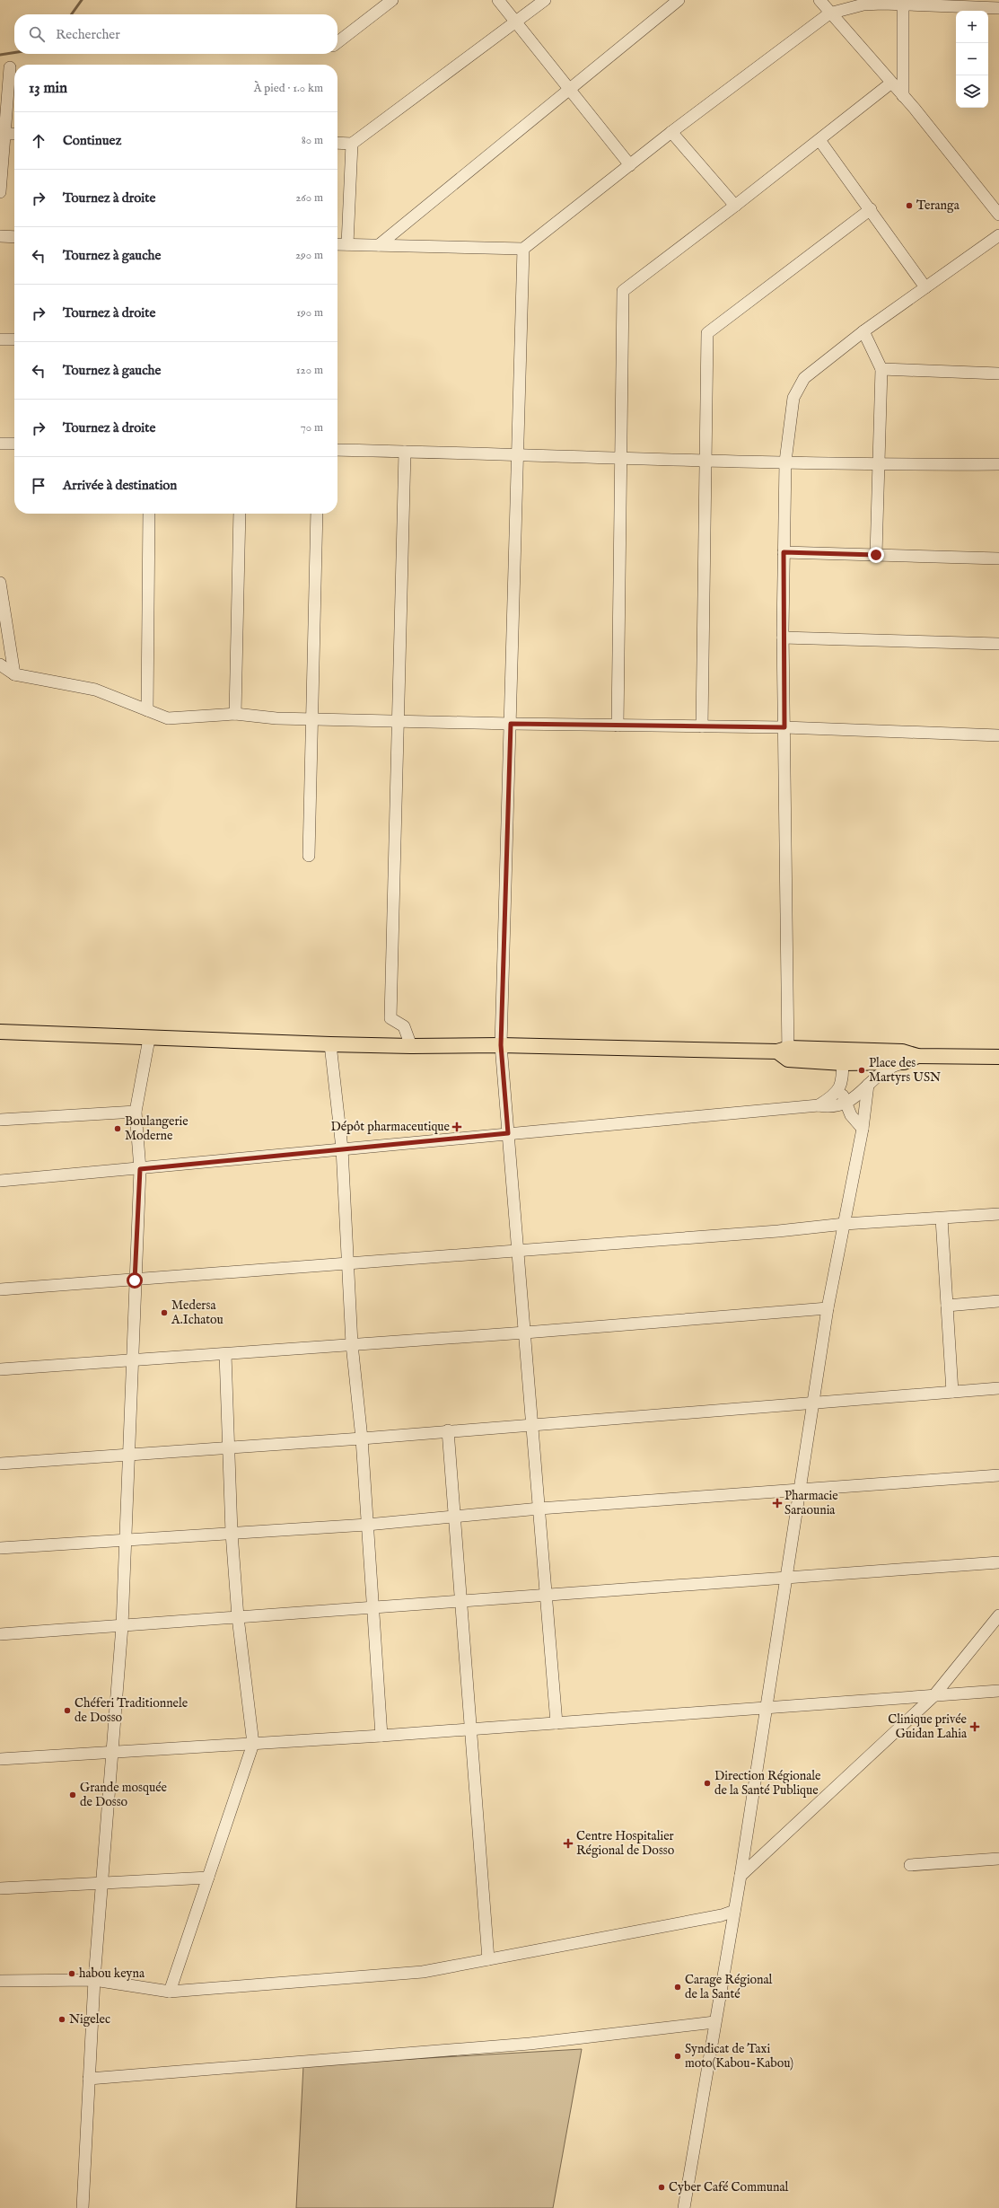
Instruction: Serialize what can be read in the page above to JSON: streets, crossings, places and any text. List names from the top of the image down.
{
  "places": {
    "other": [
      "Teranga",
      "Place des Martyrs USN",
      "Boulangerie Moderne",
      "Medersa A.Ichatou",
      "Chéferi Traditionnele de Dosso",
      "Direction Régionale de la Santé Publique",
      "Grande mosquée de Dosso",
      "habou keyna",
      "Carage Régional de la Santé",
      "Nigelec",
      "Syndicat de Taxi moto(Kabou-Kabou)",
      "Cyber Café Communal"
    ],
    "health": [
      "Dépôt pharmaceutique",
      "Pharmacie Saraounia",
      "Clinique privée Guidan Lahia",
      "Centre Hospitalier Régional de Dosso"
    ]
  },
  "page": {
    "map_buttons": ["+", "−"],
    "search": "Rechercher",
    "heading": ["13 min", "À pied · 1.0 km"],
    "list": [
      ["Continuez", "80 m"],
      ["Tournez à droite", "260 m"],
      ["Tournez à gauche", "290 m"],
      ["Tournez à droite", "190 m"],
      ["Tournez à gauche", "120 m"],
      ["Tournez à droite", "70 m"],
      "Arrivée à destination"
    ]
  }
}
